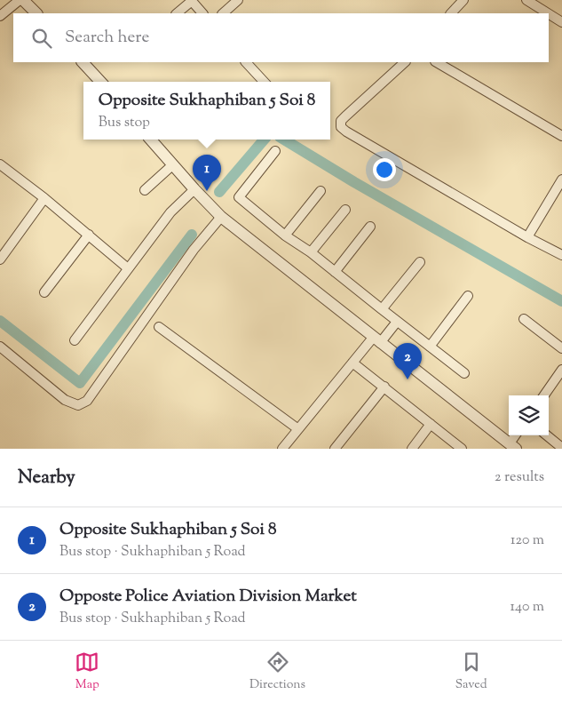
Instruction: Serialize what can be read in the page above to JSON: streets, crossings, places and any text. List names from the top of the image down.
{
  "page": {
    "search": "Search here",
    "popup": ["Opposite Sukhaphiban 5 Soi 8", "Bus stop"],
    "pins": ["1", "2"],
    "heading": ["Nearby", "2 results"],
    "list": [
      {
        "mark": "1",
        "name": "Opposite Sukhaphiban 5 Soi 8",
        "note": "Bus stop · Sukhaphiban 5 Road",
        "value": "120 m"
      },
      {
        "mark": "2",
        "name": "Opposte Police Aviation Division Market",
        "note": "Bus stop · Sukhaphiban 5 Road",
        "value": "140 m"
      }
    ],
    "nav": ["Map", "Directions", "Saved"]
  }
}
